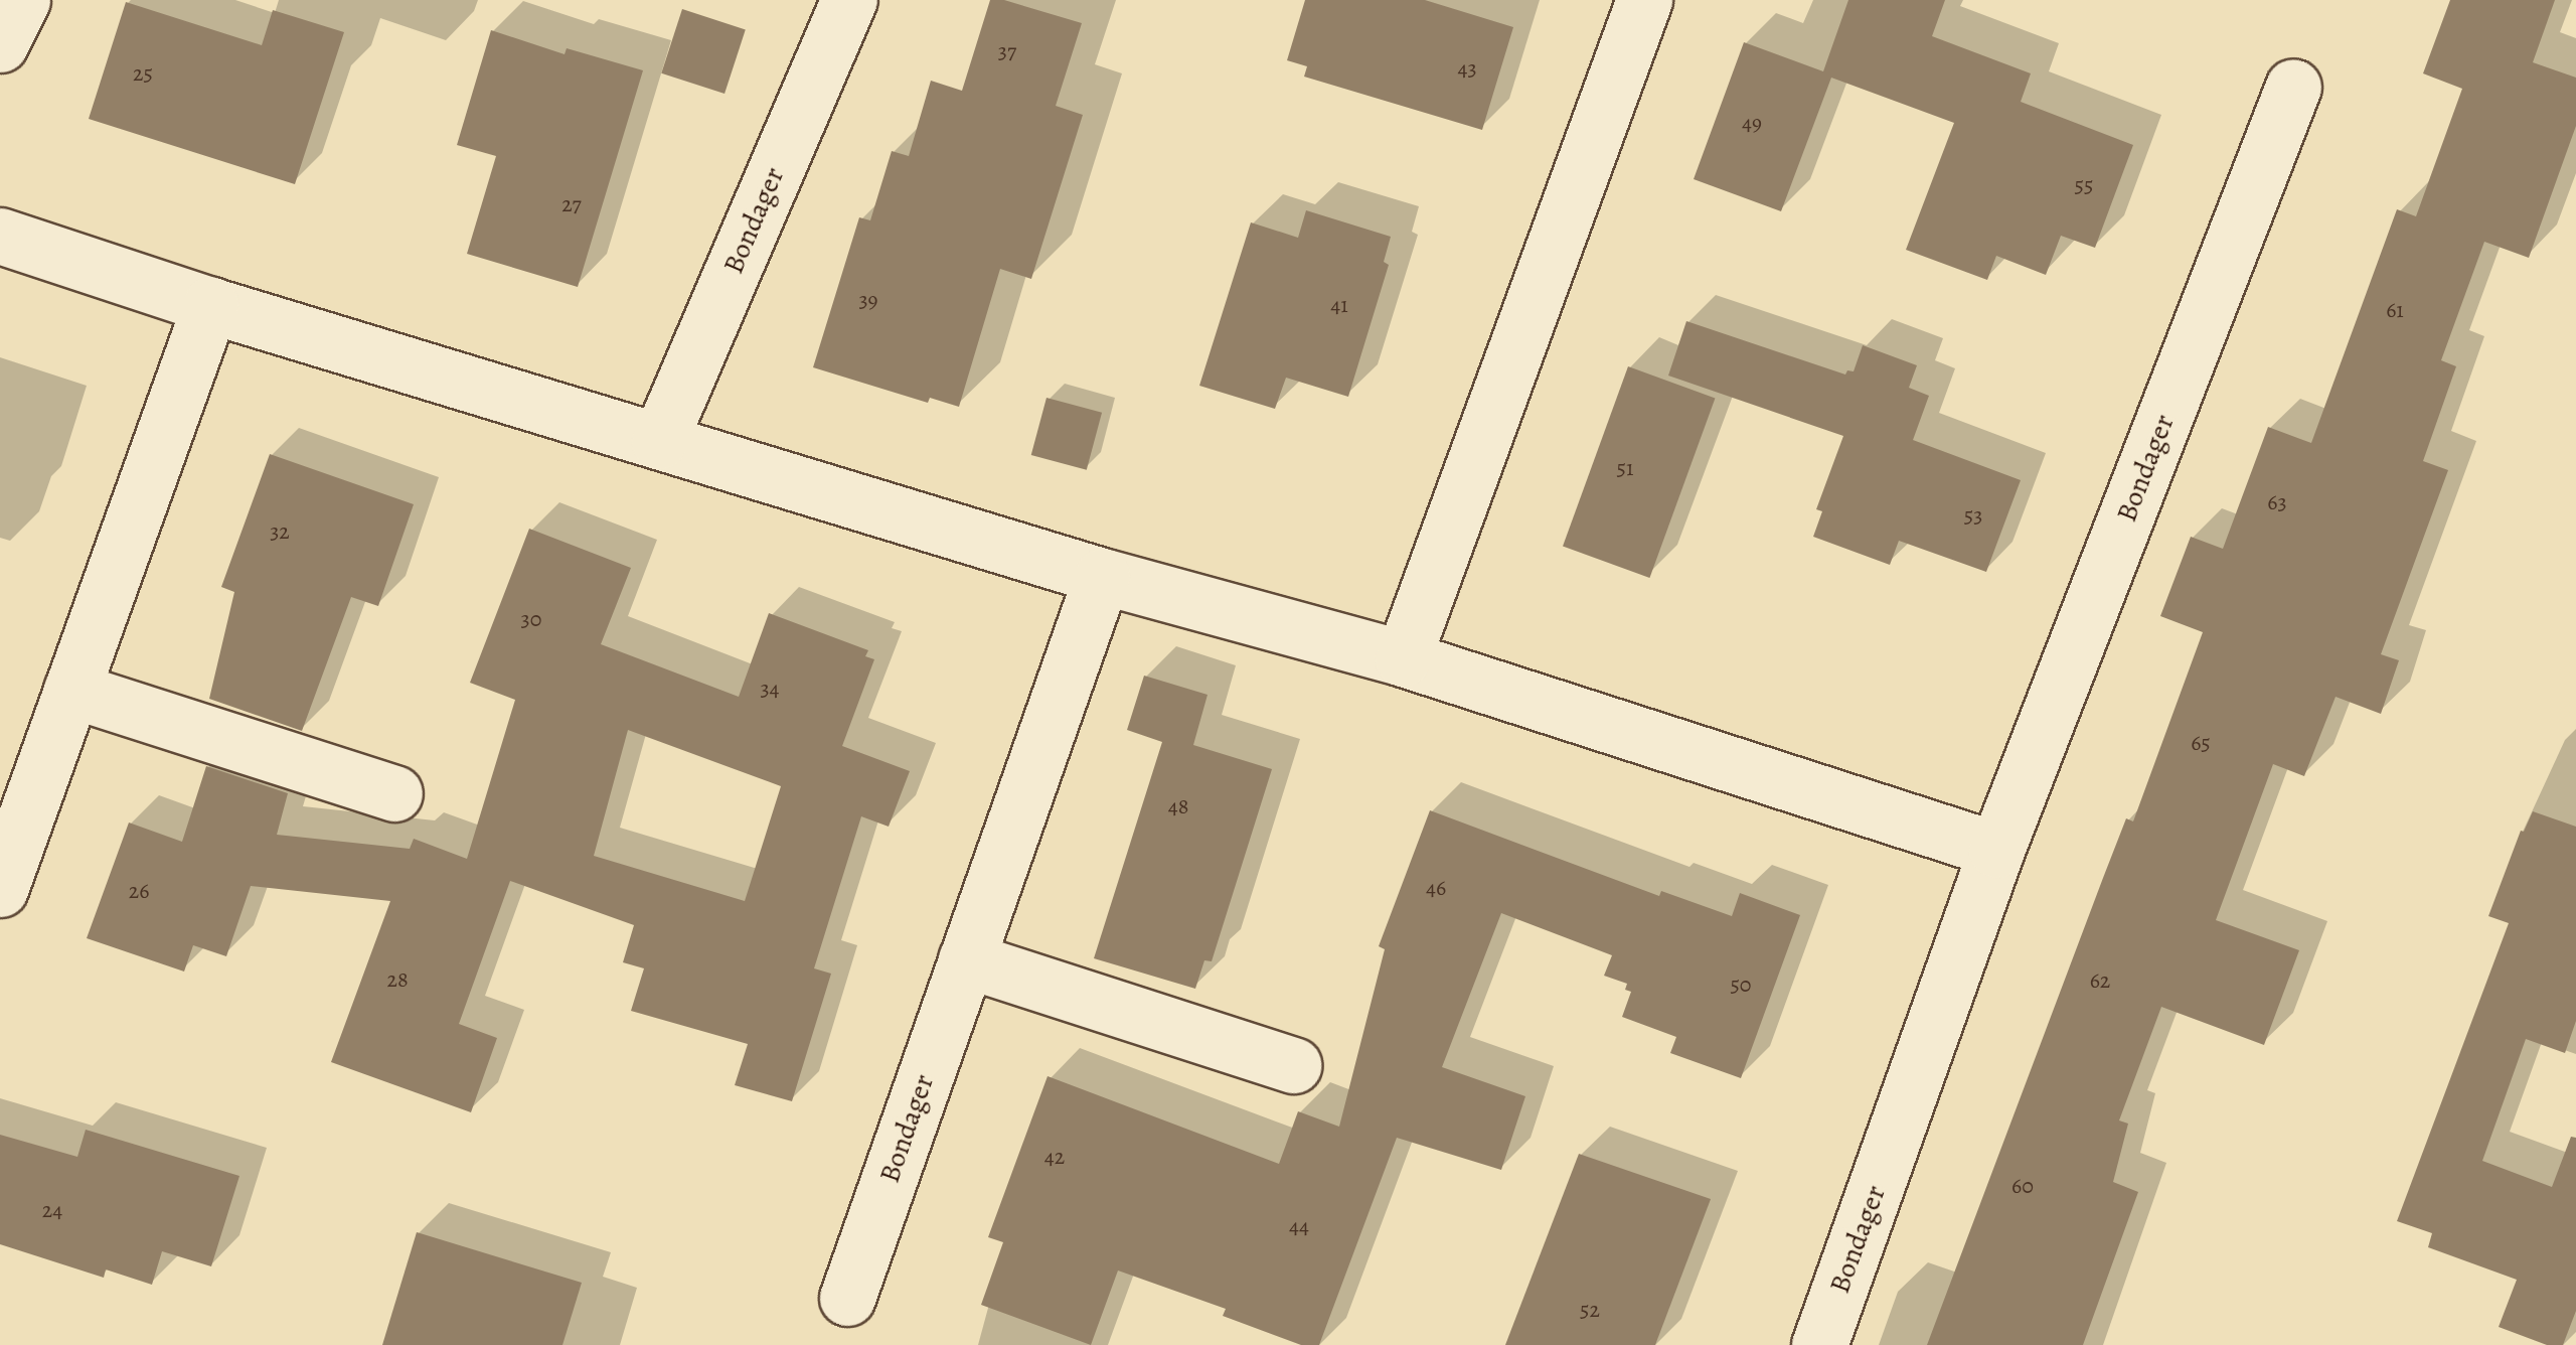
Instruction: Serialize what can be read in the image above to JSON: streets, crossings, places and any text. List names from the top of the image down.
{
  "streets": {
    "street": ["Bondager"]
  },
  "house_numbers": [
    "37",
    "43",
    "25",
    "49",
    "55",
    "27",
    "39",
    "41",
    "61",
    "51",
    "63",
    "53",
    "32",
    "30",
    "34",
    "65",
    "48",
    "46",
    "26",
    "28",
    "62",
    "50",
    "42",
    "60",
    "24",
    "44",
    "52"
  ]
}
